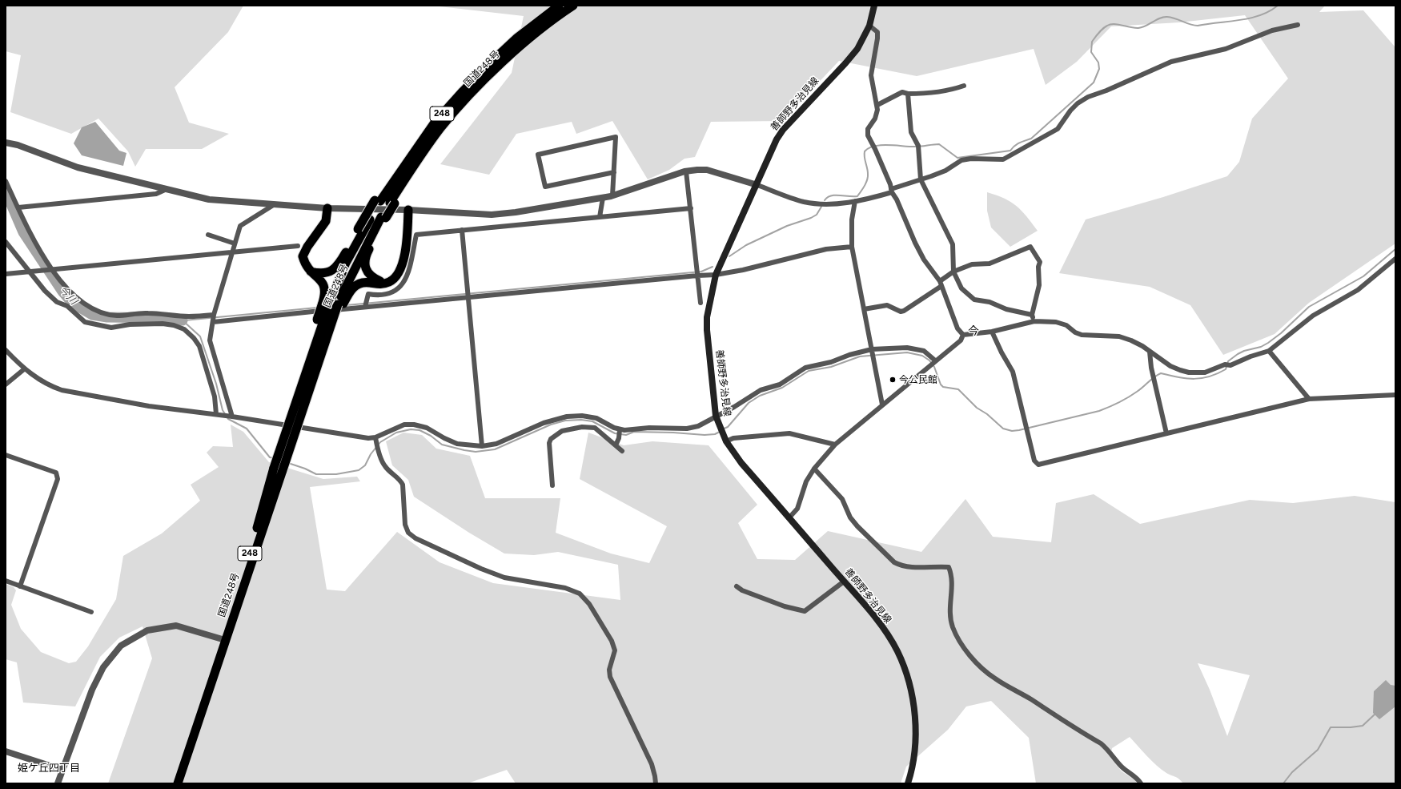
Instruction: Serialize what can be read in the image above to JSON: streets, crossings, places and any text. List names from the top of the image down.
{
  "streets": {
    "highway": ["国道248号", "248"],
    "main road": ["善師野多治見線"]
  },
  "districts": ["今", "姫ケ丘四丁目"],
  "water": ["今川"],
  "places": ["今公民館"]
}
